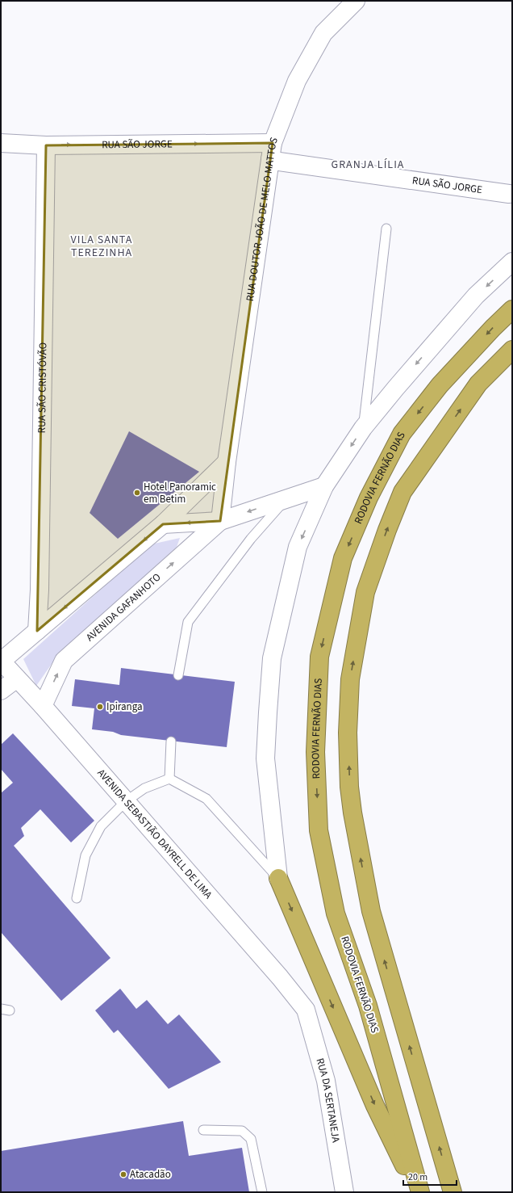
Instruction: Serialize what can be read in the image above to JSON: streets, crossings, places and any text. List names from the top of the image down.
{
  "streets": {
    "highway": ["RODOVIA FERNÃO DIAS"],
    "street": [
      "RUA SÃO JORGE",
      "RUA DOUTOR JOÃO DE MELO MATTOS",
      "RUA SÃO CRISTÓVÃO",
      "AVENIDA GAFANHOTO",
      "AVENIDA SEBASTIÃO DAYRELL DE LIMA",
      "RUA DA SERTANEJA"
    ]
  },
  "crossings": [
    ["RUA SÃO JORGE", "RUA DOUTOR JOÃO DE MELO MATTOS"],
    ["RUA SÃO JORGE", "RUA SÃO CRISTÓVÃO"],
    ["RUA DOUTOR JOÃO DE MELO MATTOS", "AVENIDA GAFANHOTO"],
    ["AVENIDA GAFANHOTO", "AVENIDA SEBASTIÃO DAYRELL DE LIMA"],
    ["AVENIDA SEBASTIÃO DAYRELL DE LIMA", "RUA DA SERTANEJA"]
  ],
  "one_way": ["RUA SÃO JORGE"],
  "districts": ["GRANJA LÍLIA", "VILA SANTA TEREZINHA"],
  "places": ["Hotel Panoramic em Betim", "Ipiranga", "Atacadão"],
  "scale_bar": "20 m"
}
